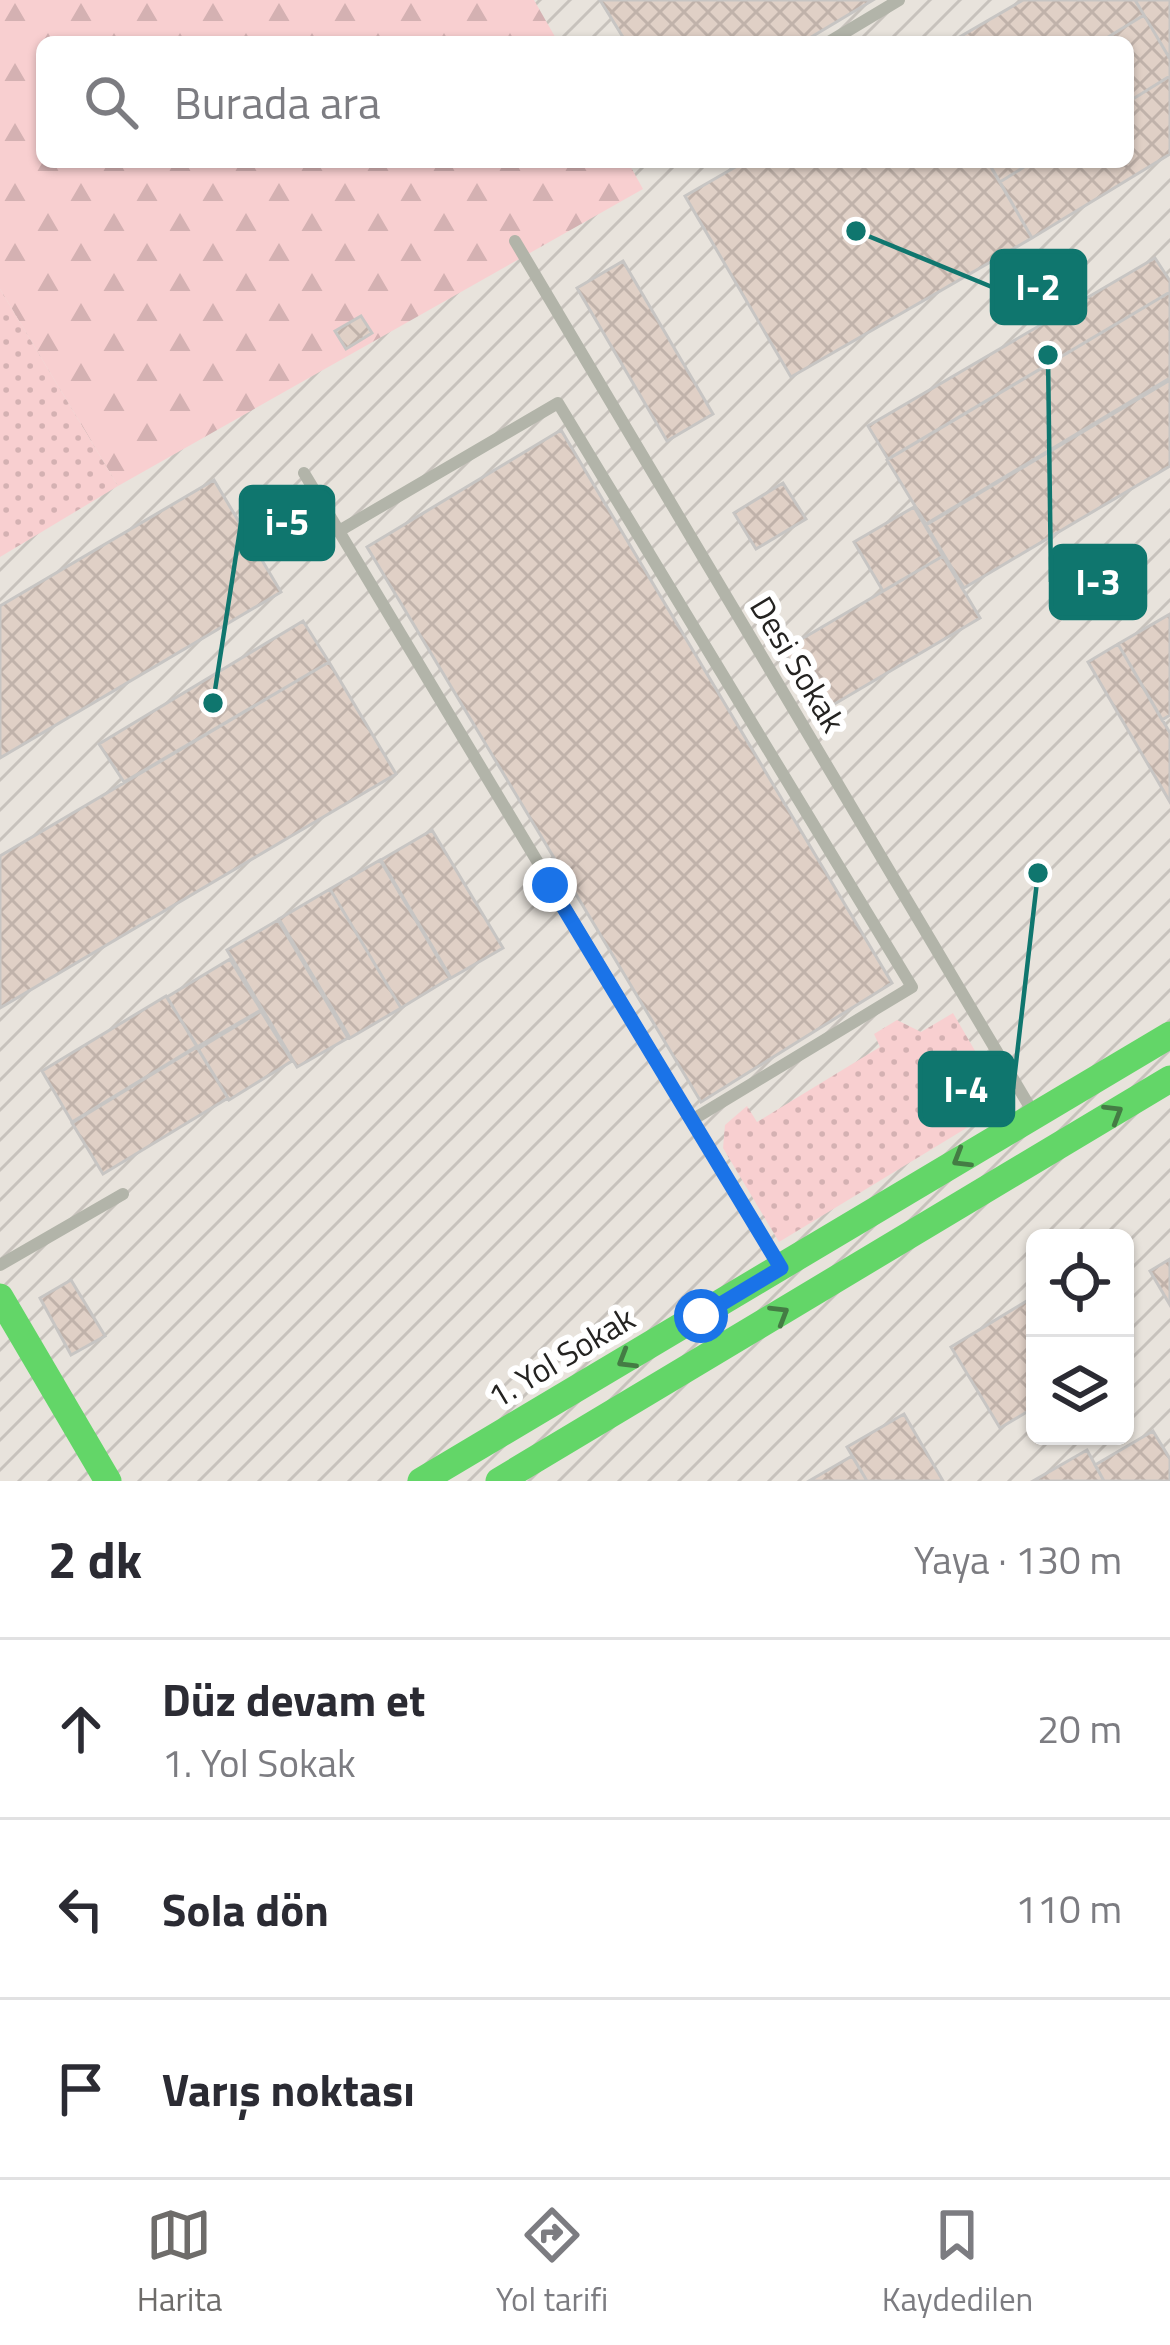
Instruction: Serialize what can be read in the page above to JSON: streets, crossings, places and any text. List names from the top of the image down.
{
  "streets": {
    "street": ["1. Yol Sokak"],
    "lane": ["Desi Sokak"]
  },
  "crossings": [
    ["Desi Sokak", "1. Yol Sokak"]
  ],
  "places": [
    "I-2",
    "I-3",
    "i-5",
    "I-4"
  ],
  "page": {
    "search": "Burada ara",
    "heading": ["2 dk", "Yaya · 130 m"],
    "list": [
      ["Düz devam et", "1. Yol Sokak", "20 m"],
      ["Sola dön", "110 m"],
      "Varış noktası"
    ],
    "nav": ["Harita", "Yol tarifi", "Kaydedilen"]
  }
}
